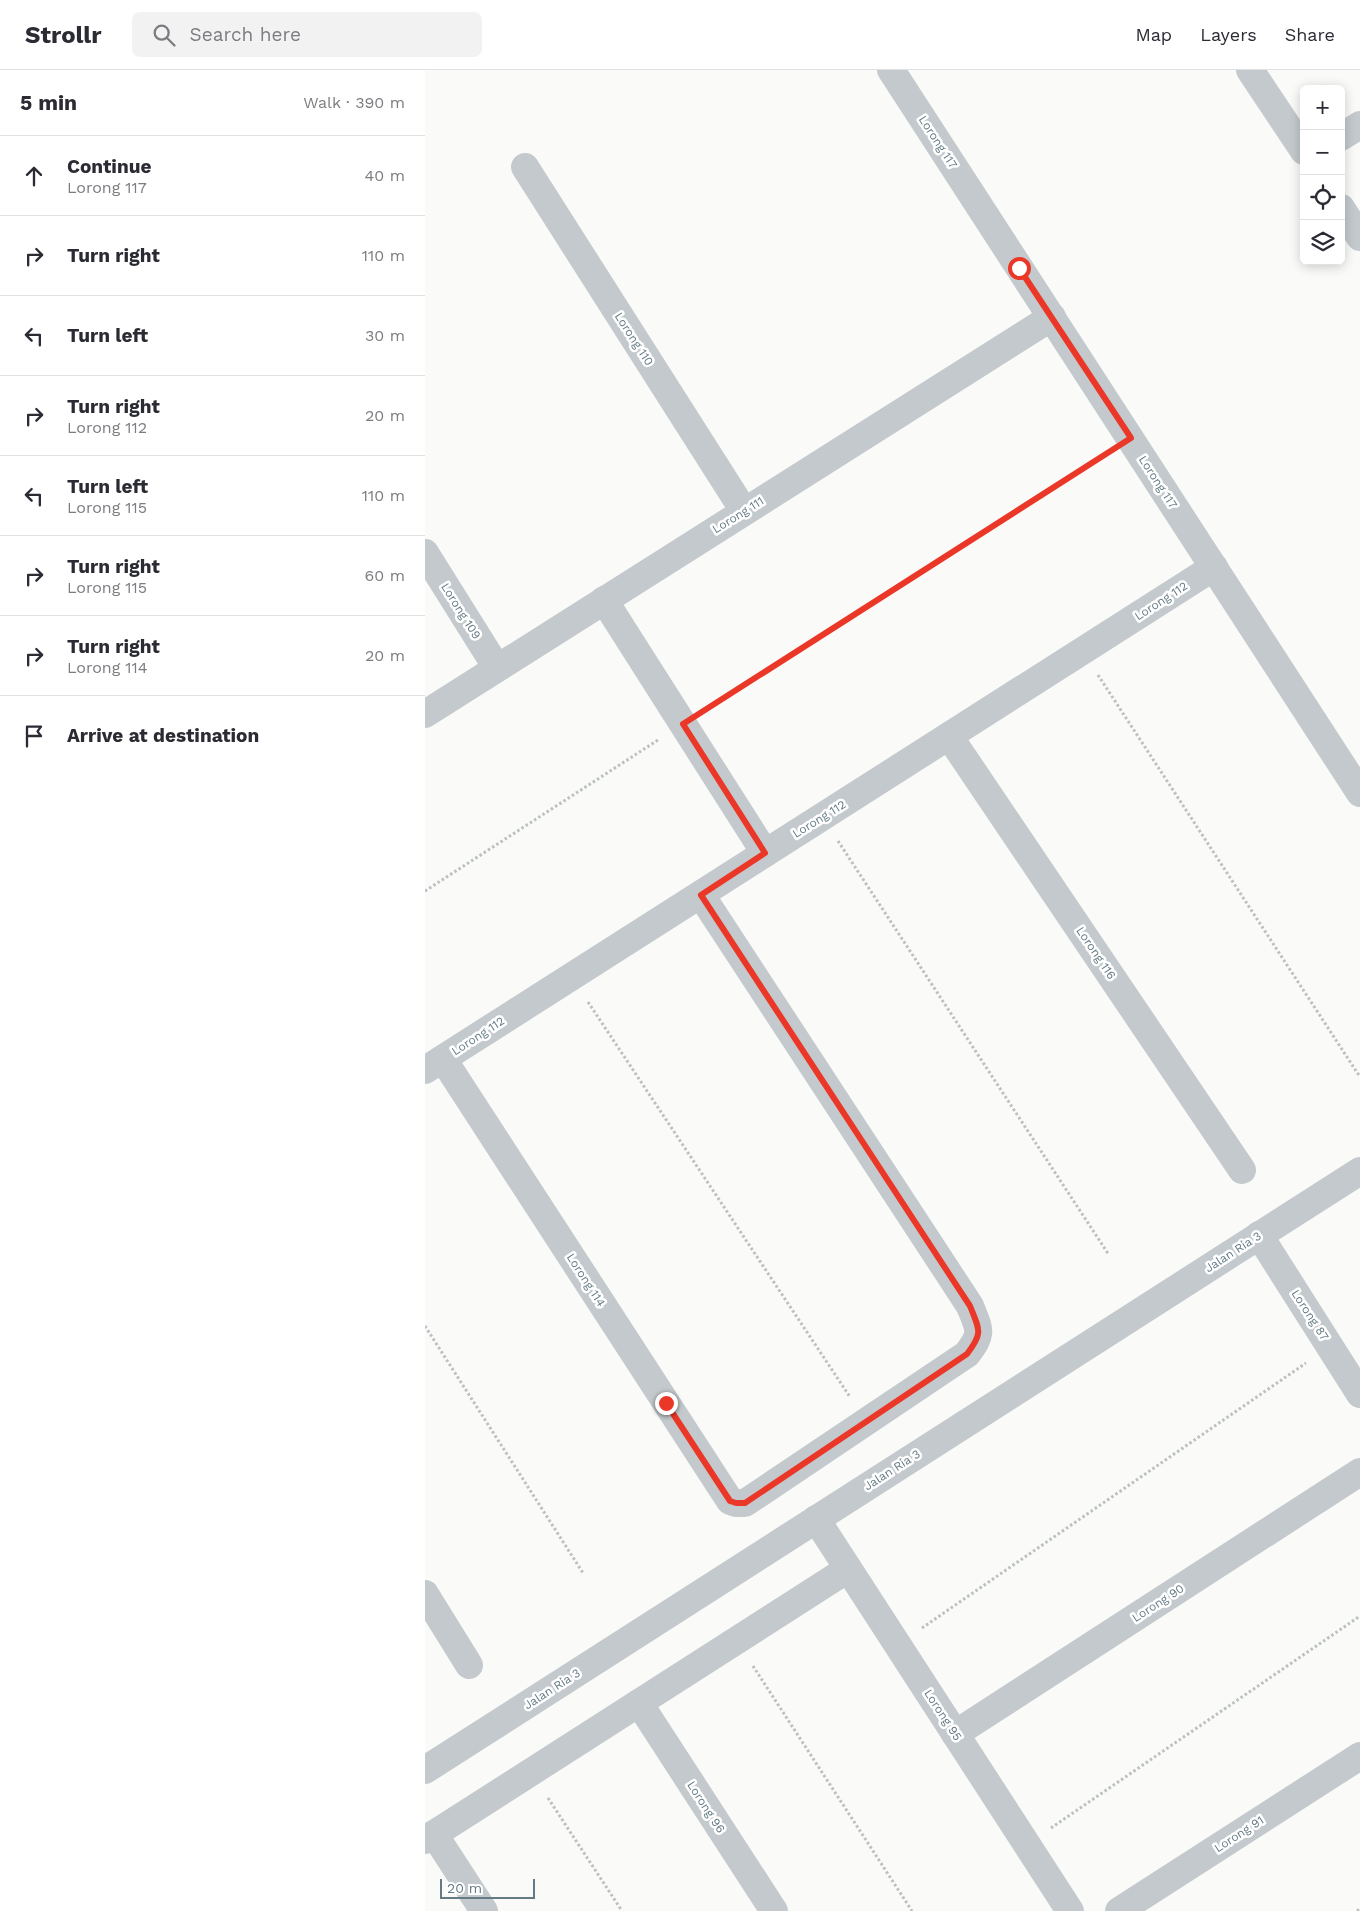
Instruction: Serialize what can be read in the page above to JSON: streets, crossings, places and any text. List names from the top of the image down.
{
  "streets": {
    "street": [
      "Lorong 117",
      "Lorong 110",
      "Lorong 111",
      "Lorong 112",
      "Lorong 109",
      "Lorong 116",
      "Jalan Ria 3",
      "Lorong 114",
      "Lorong 87",
      "Lorong 90",
      "Lorong 95",
      "Lorong 96",
      "Lorong 91"
    ]
  },
  "crossings": [
    ["Lorong 117", "Lorong 111"],
    ["Lorong 117", "Lorong 112"],
    ["Lorong 110", "Lorong 111"],
    ["Lorong 111", "Lorong 109"],
    ["Lorong 112", "Lorong 116"],
    ["Lorong 112", "Lorong 114"],
    ["Jalan Ria 3", "Lorong 87"],
    ["Jalan Ria 3", "Lorong 95"],
    ["Lorong 90", "Lorong 95"]
  ],
  "scale_bar": "20 m",
  "page": {
    "header": "Strollr",
    "search": "Search here",
    "nav": ["Map", "Layers", "Share"],
    "heading": ["5 min", "Walk · 390 m"],
    "map_buttons": ["+", "−"],
    "list": [
      ["Continue", "Lorong 117", "40 m"],
      ["Turn right", "110 m"],
      ["Turn left", "30 m"],
      ["Turn right", "Lorong 112", "20 m"],
      ["Turn left", "Lorong 115", "110 m"],
      ["Turn right", "Lorong 115", "60 m"],
      ["Turn right", "Lorong 114", "20 m"],
      "Arrive at destination"
    ],
    "scale": "20 m"
  }
}
